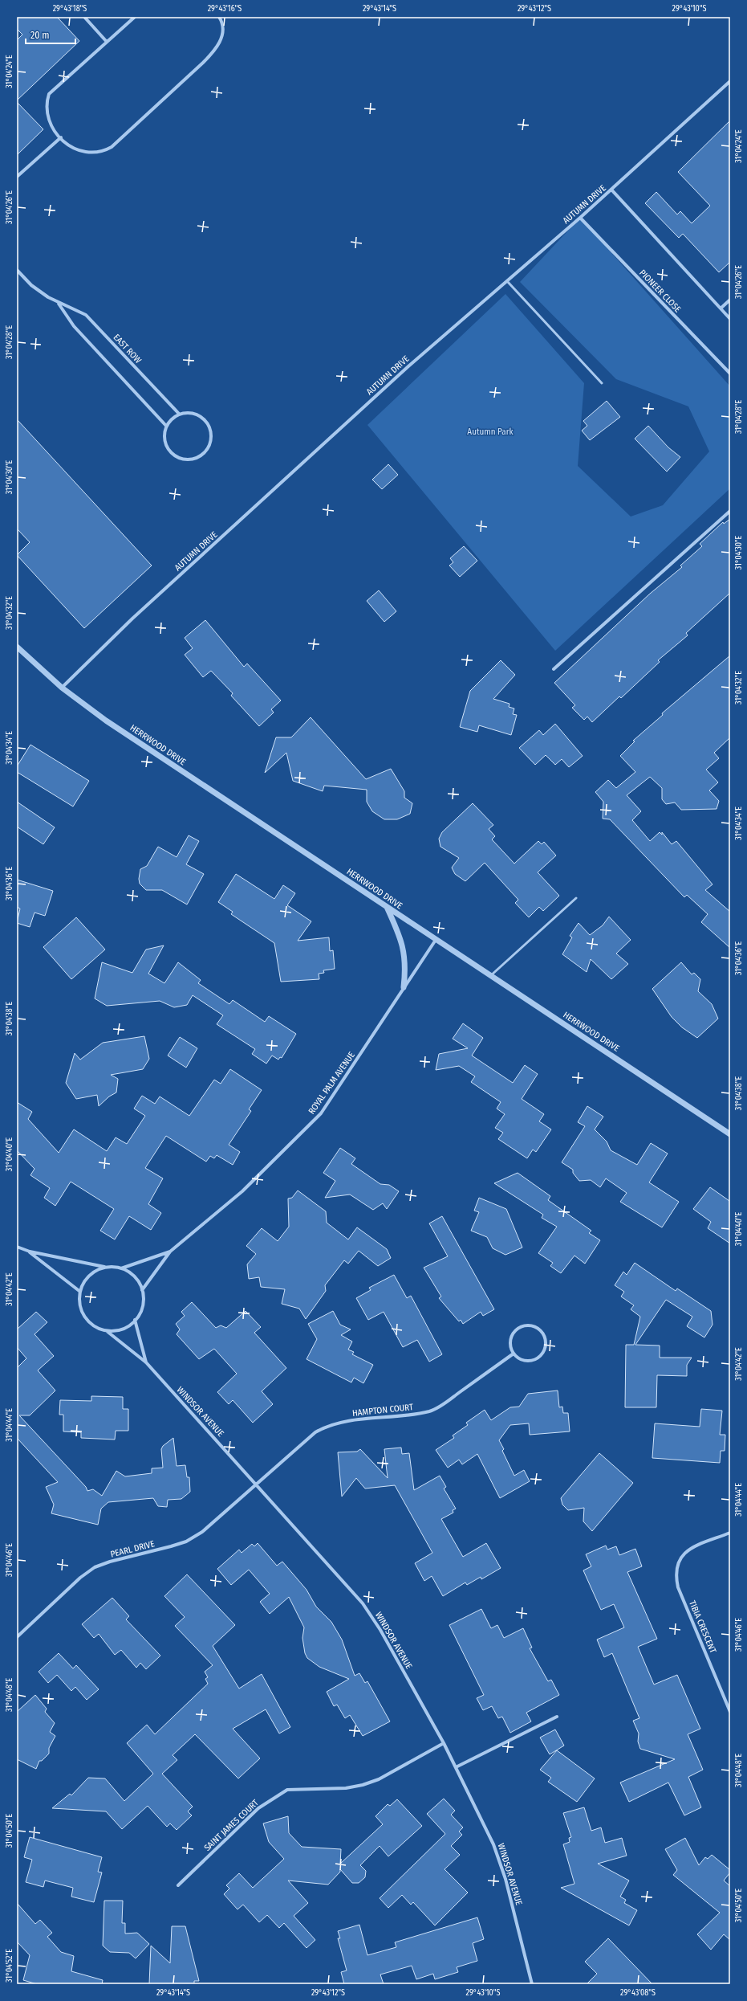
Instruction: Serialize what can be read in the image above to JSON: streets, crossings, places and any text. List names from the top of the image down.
{
  "streets": {
    "street": [
      "AUTUMN DRIVE",
      "PIONEER CLOSE",
      "EAST ROW",
      "HERRWOOD DRIVE",
      "ROYAL PALM AVENUE",
      "HAMPTON COURT",
      "WINDSOR AVENUE",
      "PEARL DRIVE",
      "TIBIA CRESCENT",
      "SAINT JAMES COURT"
    ]
  },
  "crossings": [
    ["AUTUMN DRIVE", "PIONEER CLOSE"],
    ["AUTUMN DRIVE", "HERRWOOD DRIVE"],
    ["HERRWOOD DRIVE", "ROYAL PALM AVENUE"],
    ["ROYAL PALM AVENUE", "WINDSOR AVENUE"],
    ["HAMPTON COURT", "WINDSOR AVENUE"],
    ["HAMPTON COURT", "PEARL DRIVE"],
    ["WINDSOR AVENUE", "PEARL DRIVE"],
    ["WINDSOR AVENUE", "SAINT JAMES COURT"]
  ],
  "parks": ["Autumn Park"],
  "scale_bar": "20 m",
  "coordinates": [
    "29°43'18\"S",
    "29°43'16\"S",
    "29°43'14\"S",
    "29°43'12\"S",
    "29°43'10\"S",
    "31°04'24\"E",
    "31°04'26\"E",
    "31°04'28\"E",
    "31°04'30\"E",
    "31°04'32\"E",
    "31°04'34\"E",
    "31°04'36\"E",
    "31°04'38\"E",
    "31°04'40\"E",
    "31°04'42\"E",
    "31°04'44\"E",
    "31°04'46\"E",
    "31°04'48\"E",
    "31°04'50\"E",
    "31°04'52\"E",
    "29°43'08\"S"
  ]
}
